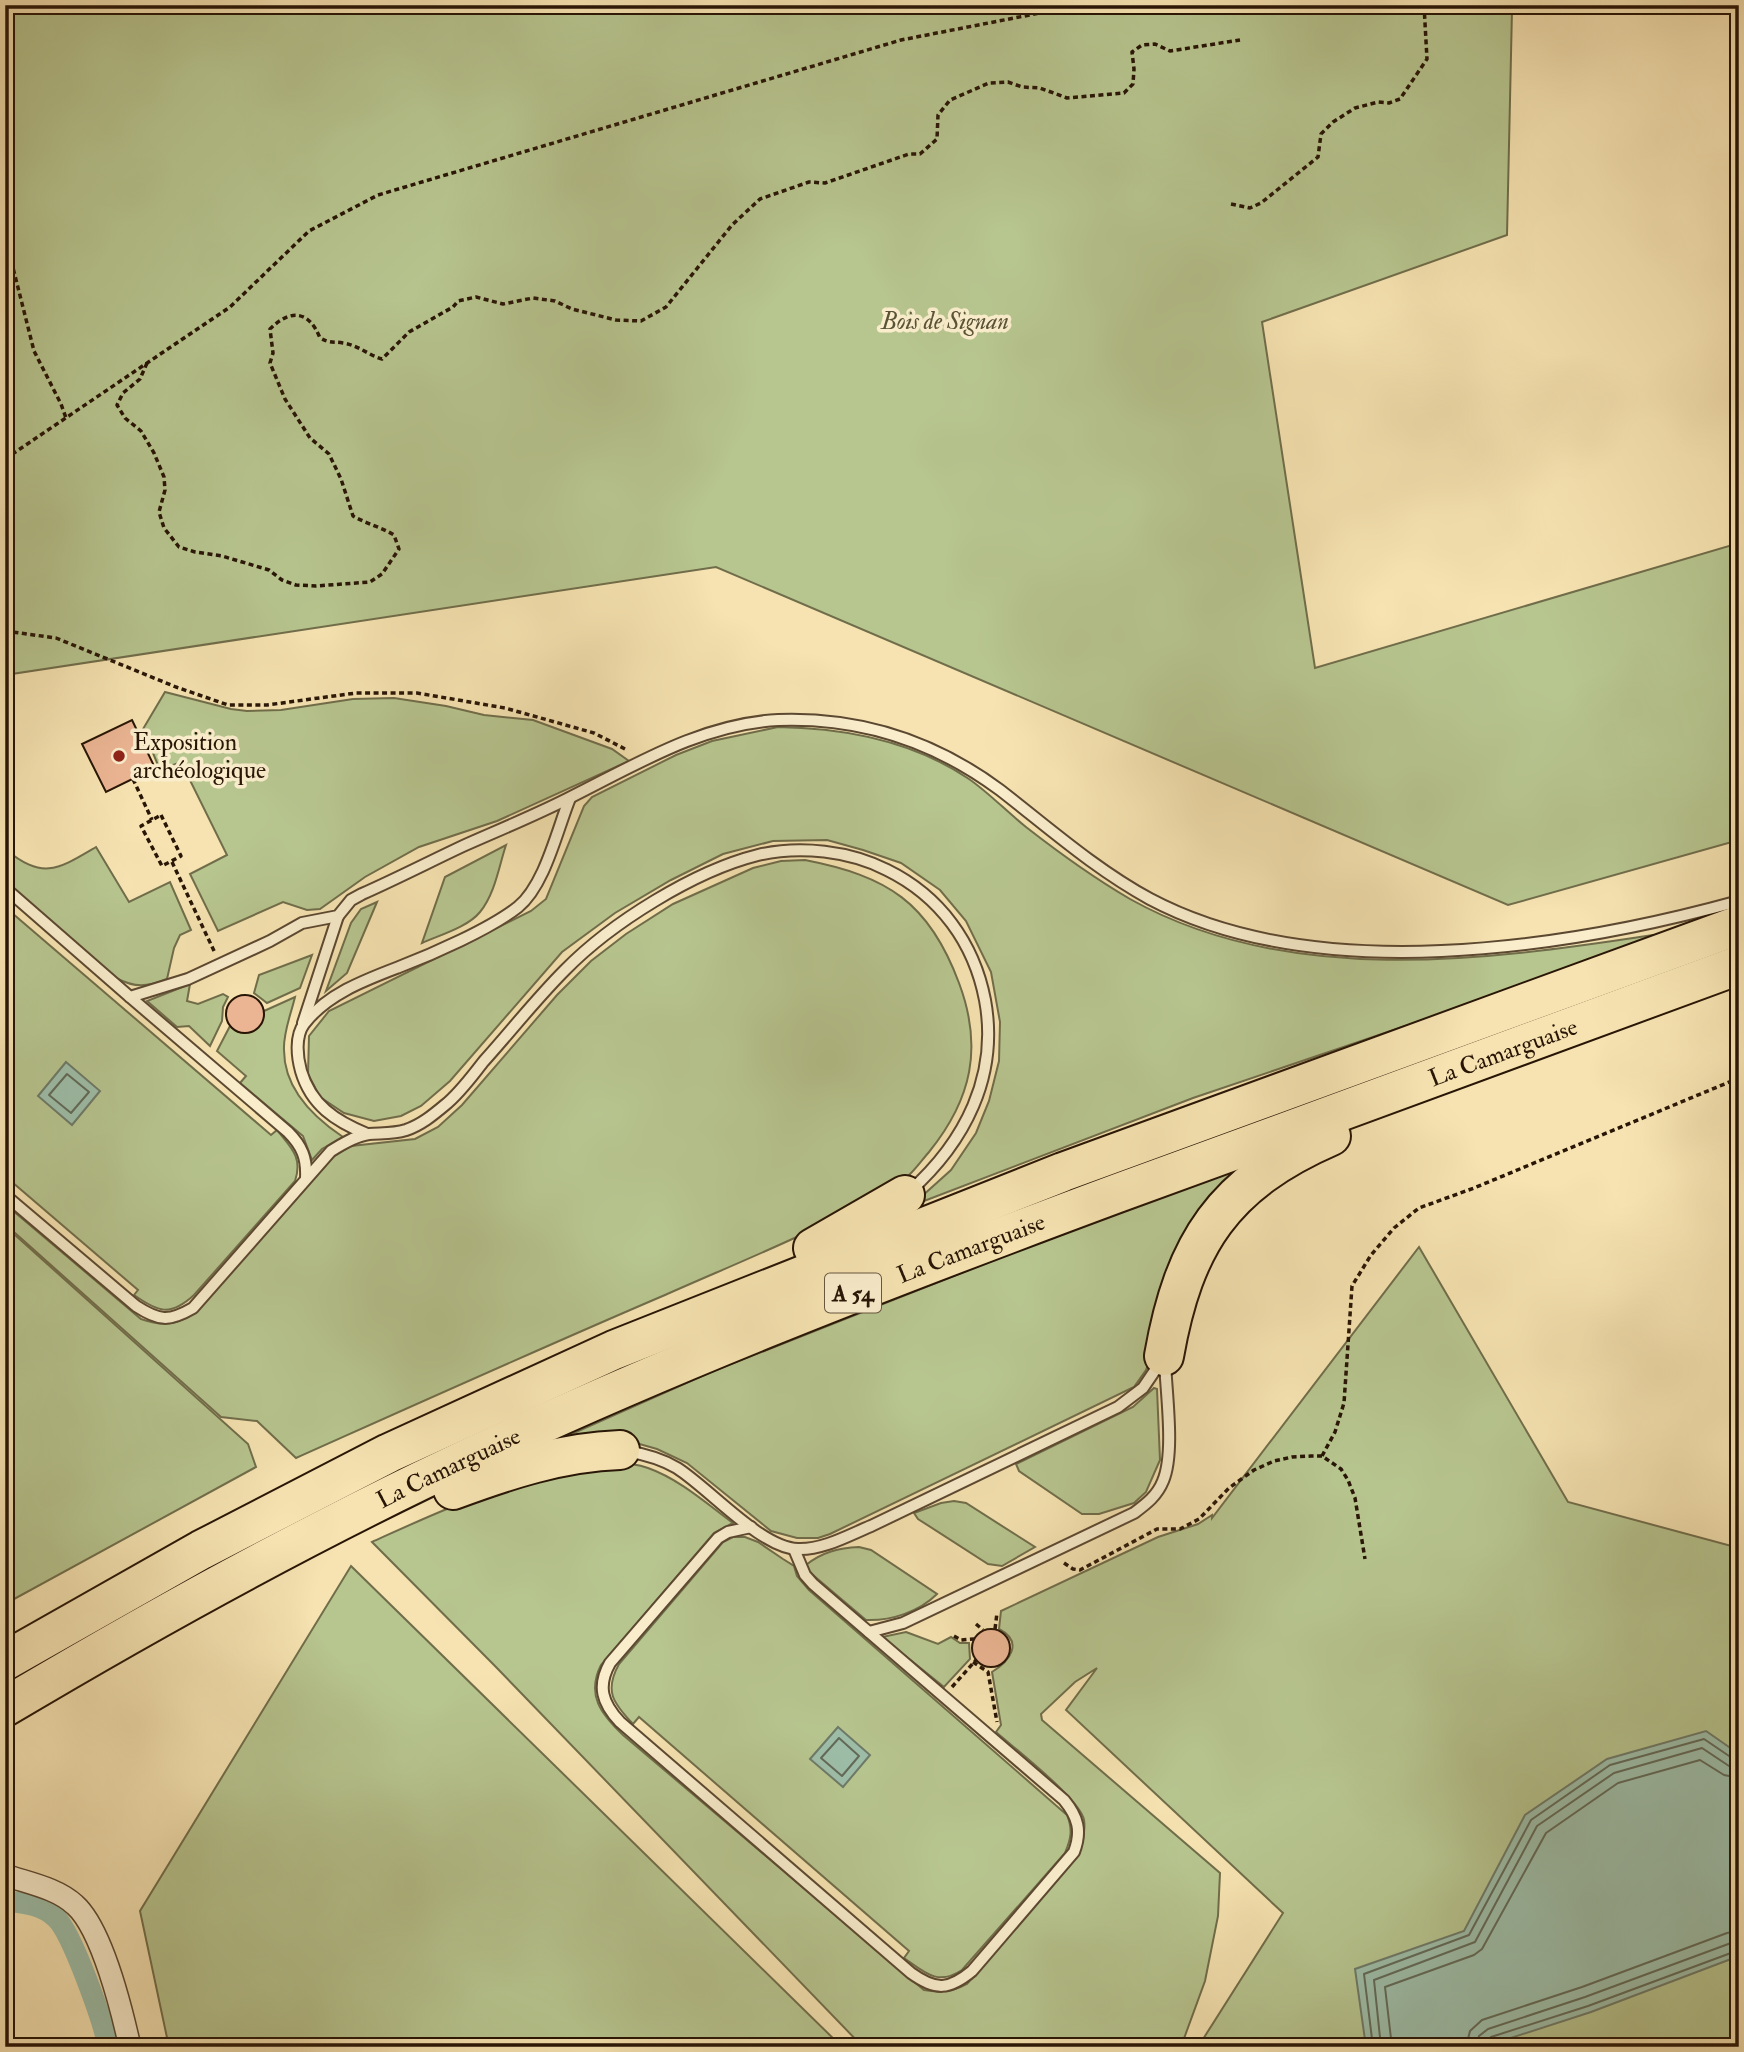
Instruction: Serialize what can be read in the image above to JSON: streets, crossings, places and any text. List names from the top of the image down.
{
  "streets": {
    "highway": ["La Camarguaise", "A 54"]
  },
  "parks": ["Bois de Signan"],
  "places": ["Exposition archéologique"]
}
